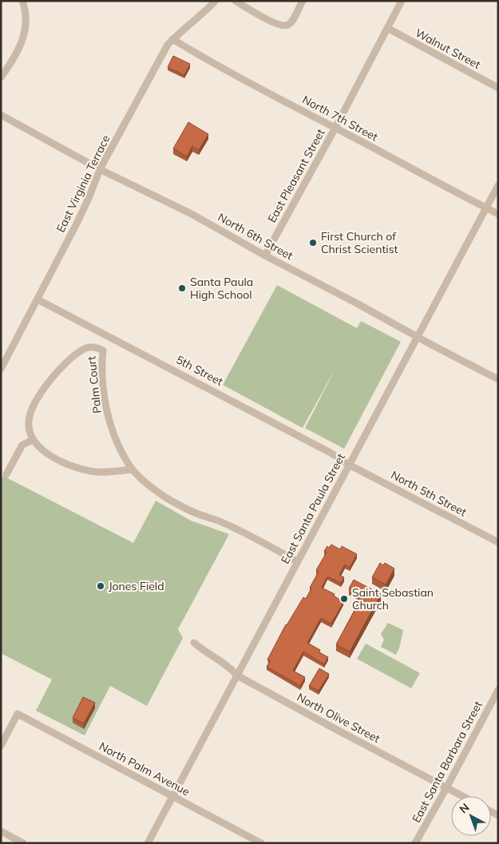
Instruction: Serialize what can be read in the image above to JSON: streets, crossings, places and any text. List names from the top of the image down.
{
  "streets": {
    "street": [
      "Walnut Street",
      "North 7th Street",
      "East Pleasant Street",
      "East Virginia Terrace",
      "North 6th Street",
      "5th Street",
      "Palm Court",
      "North 5th Street",
      "East Santa Paula Street",
      "North Olive Street",
      "East Santa Barbara Street",
      "North Palm Avenue"
    ]
  },
  "crossings": [
    ["Walnut Street", "East Pleasant Street"],
    ["North 7th Street", "East Pleasant Street"],
    ["North 7th Street", "East Virginia Terrace"],
    ["North 7th Street", "East Santa Paula Street"],
    ["East Pleasant Street", "North 6th Street"],
    ["East Virginia Terrace", "North 6th Street"],
    ["East Virginia Terrace", "5th Street"],
    ["North 6th Street", "East Santa Paula Street"],
    ["5th Street", "North 5th Street"],
    ["5th Street", "East Santa Paula Street"],
    ["Palm Court", "East Santa Paula Street"],
    ["North 5th Street", "East Santa Paula Street"],
    ["East Santa Paula Street", "North Olive Street"],
    ["East Santa Paula Street", "North Palm Avenue"],
    ["North Olive Street", "East Santa Barbara Street"]
  ],
  "places": [
    "First Church of Christ Scientist",
    "Santa Paula High School",
    "Jones Field",
    "Saint Sebastian Church"
  ],
  "north": "top left"
}
